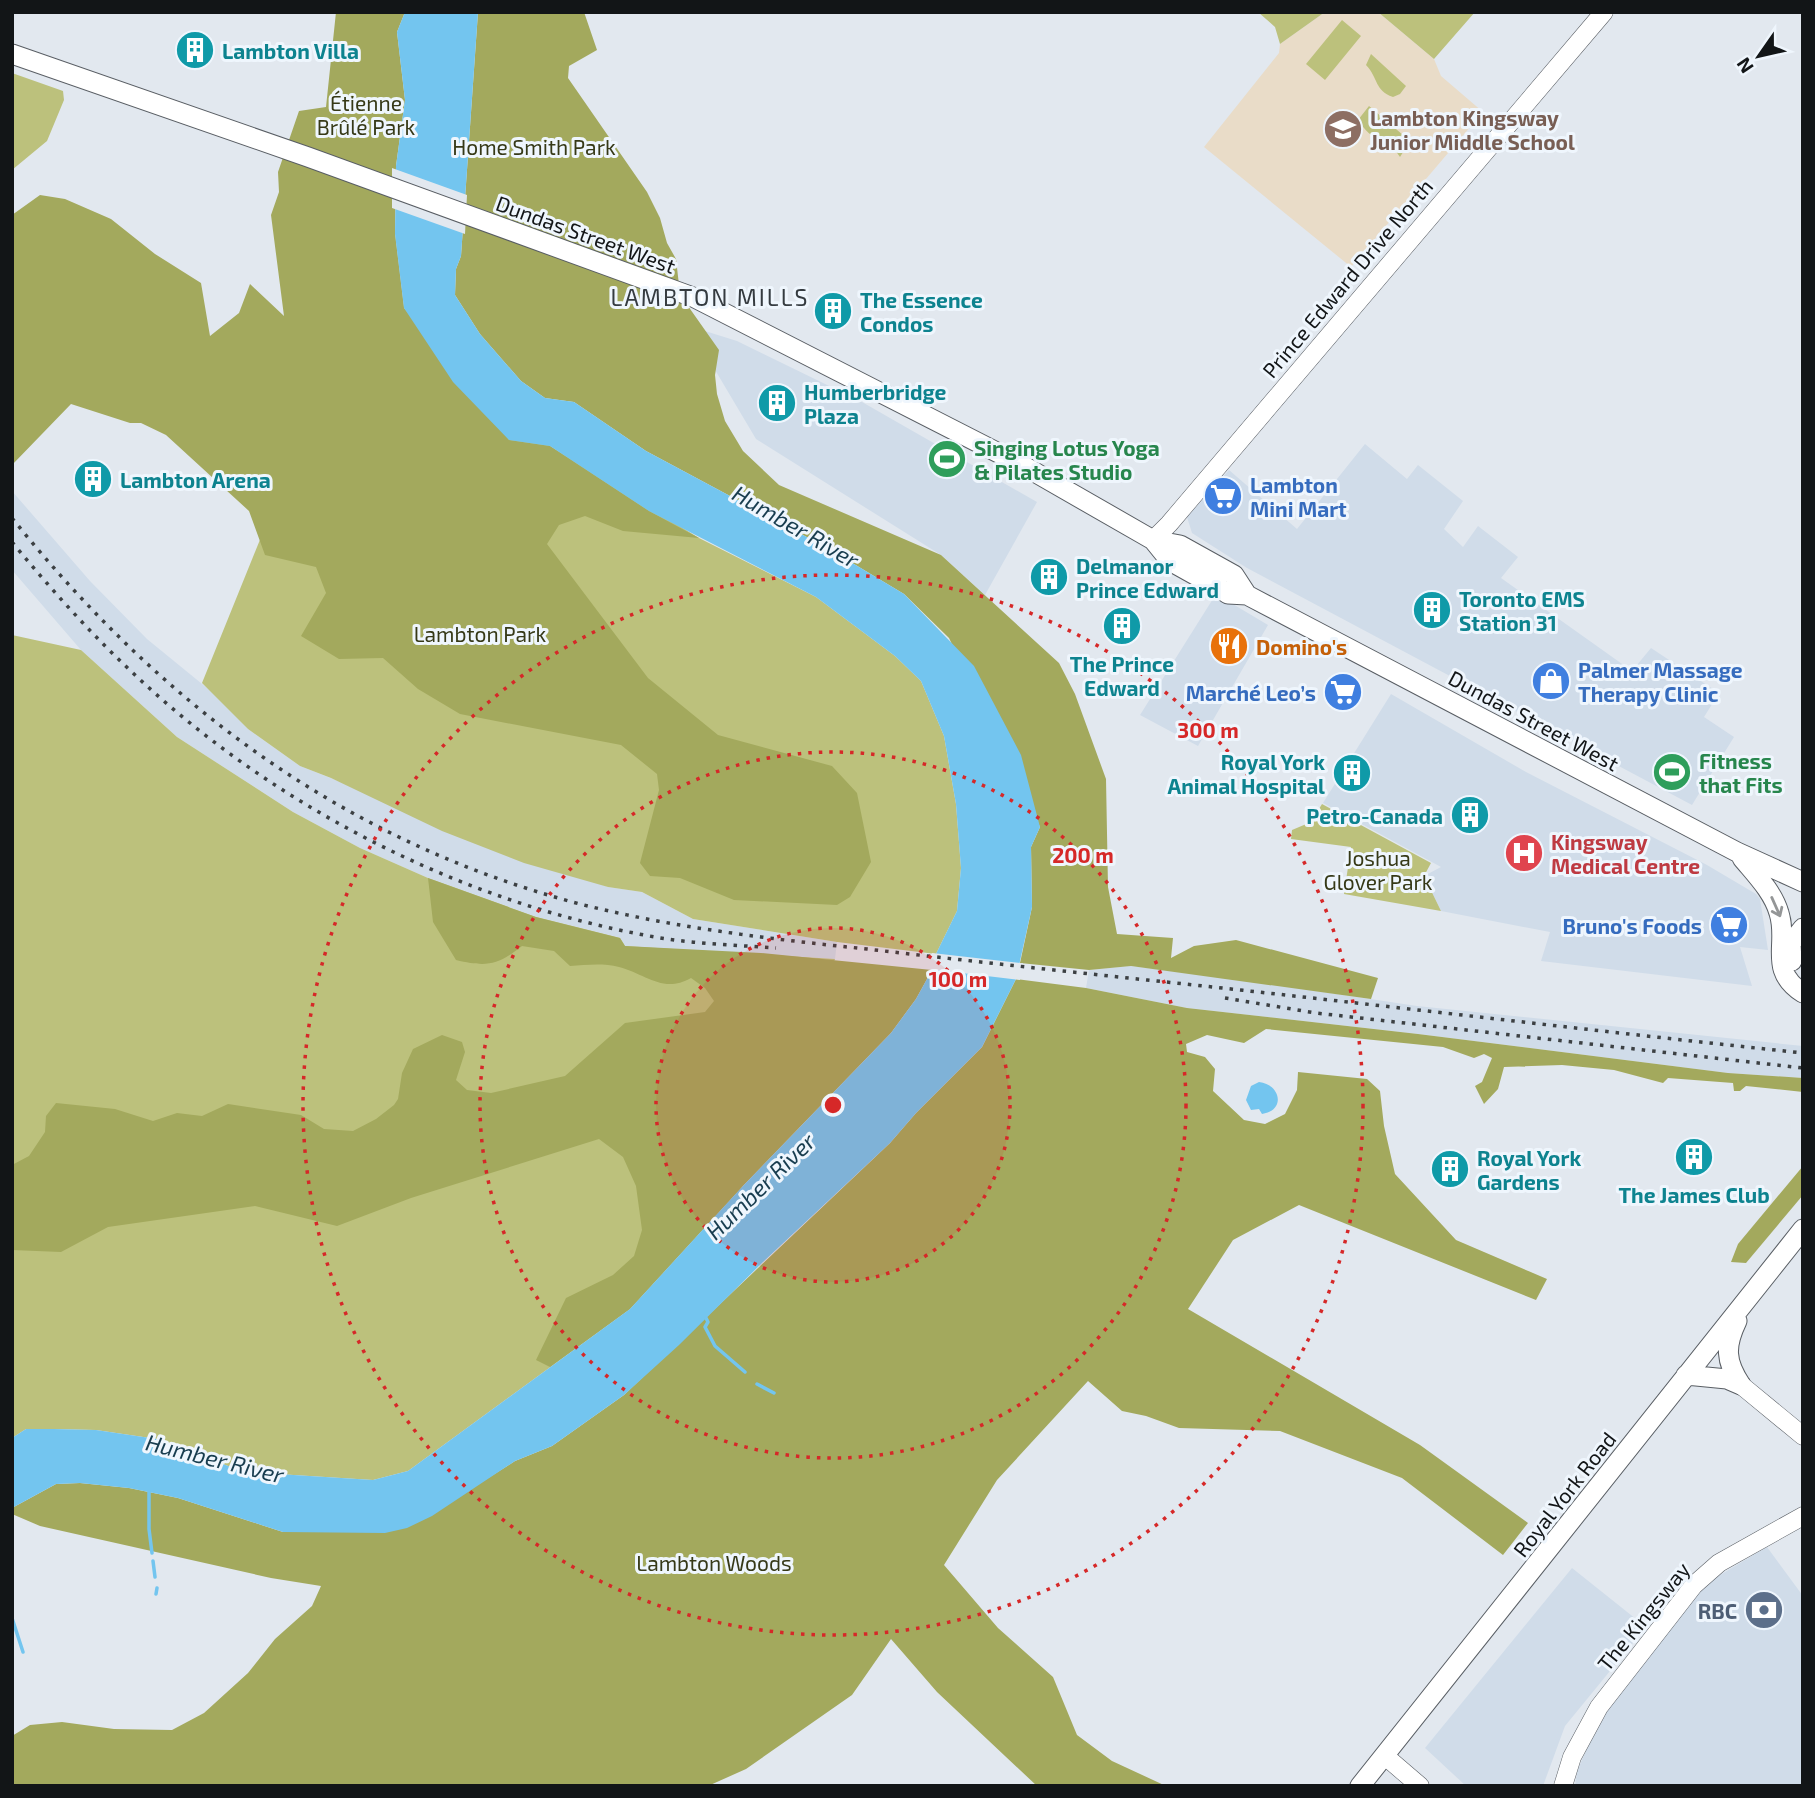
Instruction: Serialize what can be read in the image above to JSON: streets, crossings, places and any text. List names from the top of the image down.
{
  "streets": {
    "main road": ["Dundas Street West", "Royal York Road"],
    "street": ["Prince Edward Drive North", "The Kingsway"]
  },
  "crossings": [
    ["Dundas Street West", "Prince Edward Drive North"]
  ],
  "districts": ["LAMBTON MILLS"],
  "water": ["Humber River"],
  "parks": [
    "Étienne Brûlé Park",
    "Home Smith Park",
    "Lambton Park",
    "Joshua Glover Park",
    "Lambton Woods"
  ],
  "places": {
    "building": [
      "Lambton Villa",
      "The Essence Condos",
      "Humberbridge Plaza",
      "Lambton Arena",
      "Delmanor Prince Edward",
      "Toronto EMS Station 31",
      "The Prince Edward",
      "Royal York Animal Hospital",
      "Petro-Canada",
      "The James Club",
      "Royal York Gardens"
    ],
    "school or university": ["Lambton Kingsway Junior Middle School"],
    "sports": ["Singing Lotus Yoga & Pilates Studio", "Fitness that Fits"],
    "supermarket": ["Lambton Mini Mart", "Marché Leo’s", "Bruno's Foods"],
    "restaurant": ["Domino's"],
    "shop": ["Palmer Massage Therapy Clinic"],
    "hospital": ["Kingsway Medical Centre"],
    "bank": ["RBC"]
  },
  "north": "bottom left",
  "rings": ["300 m", "200 m", "100 m"]
}
